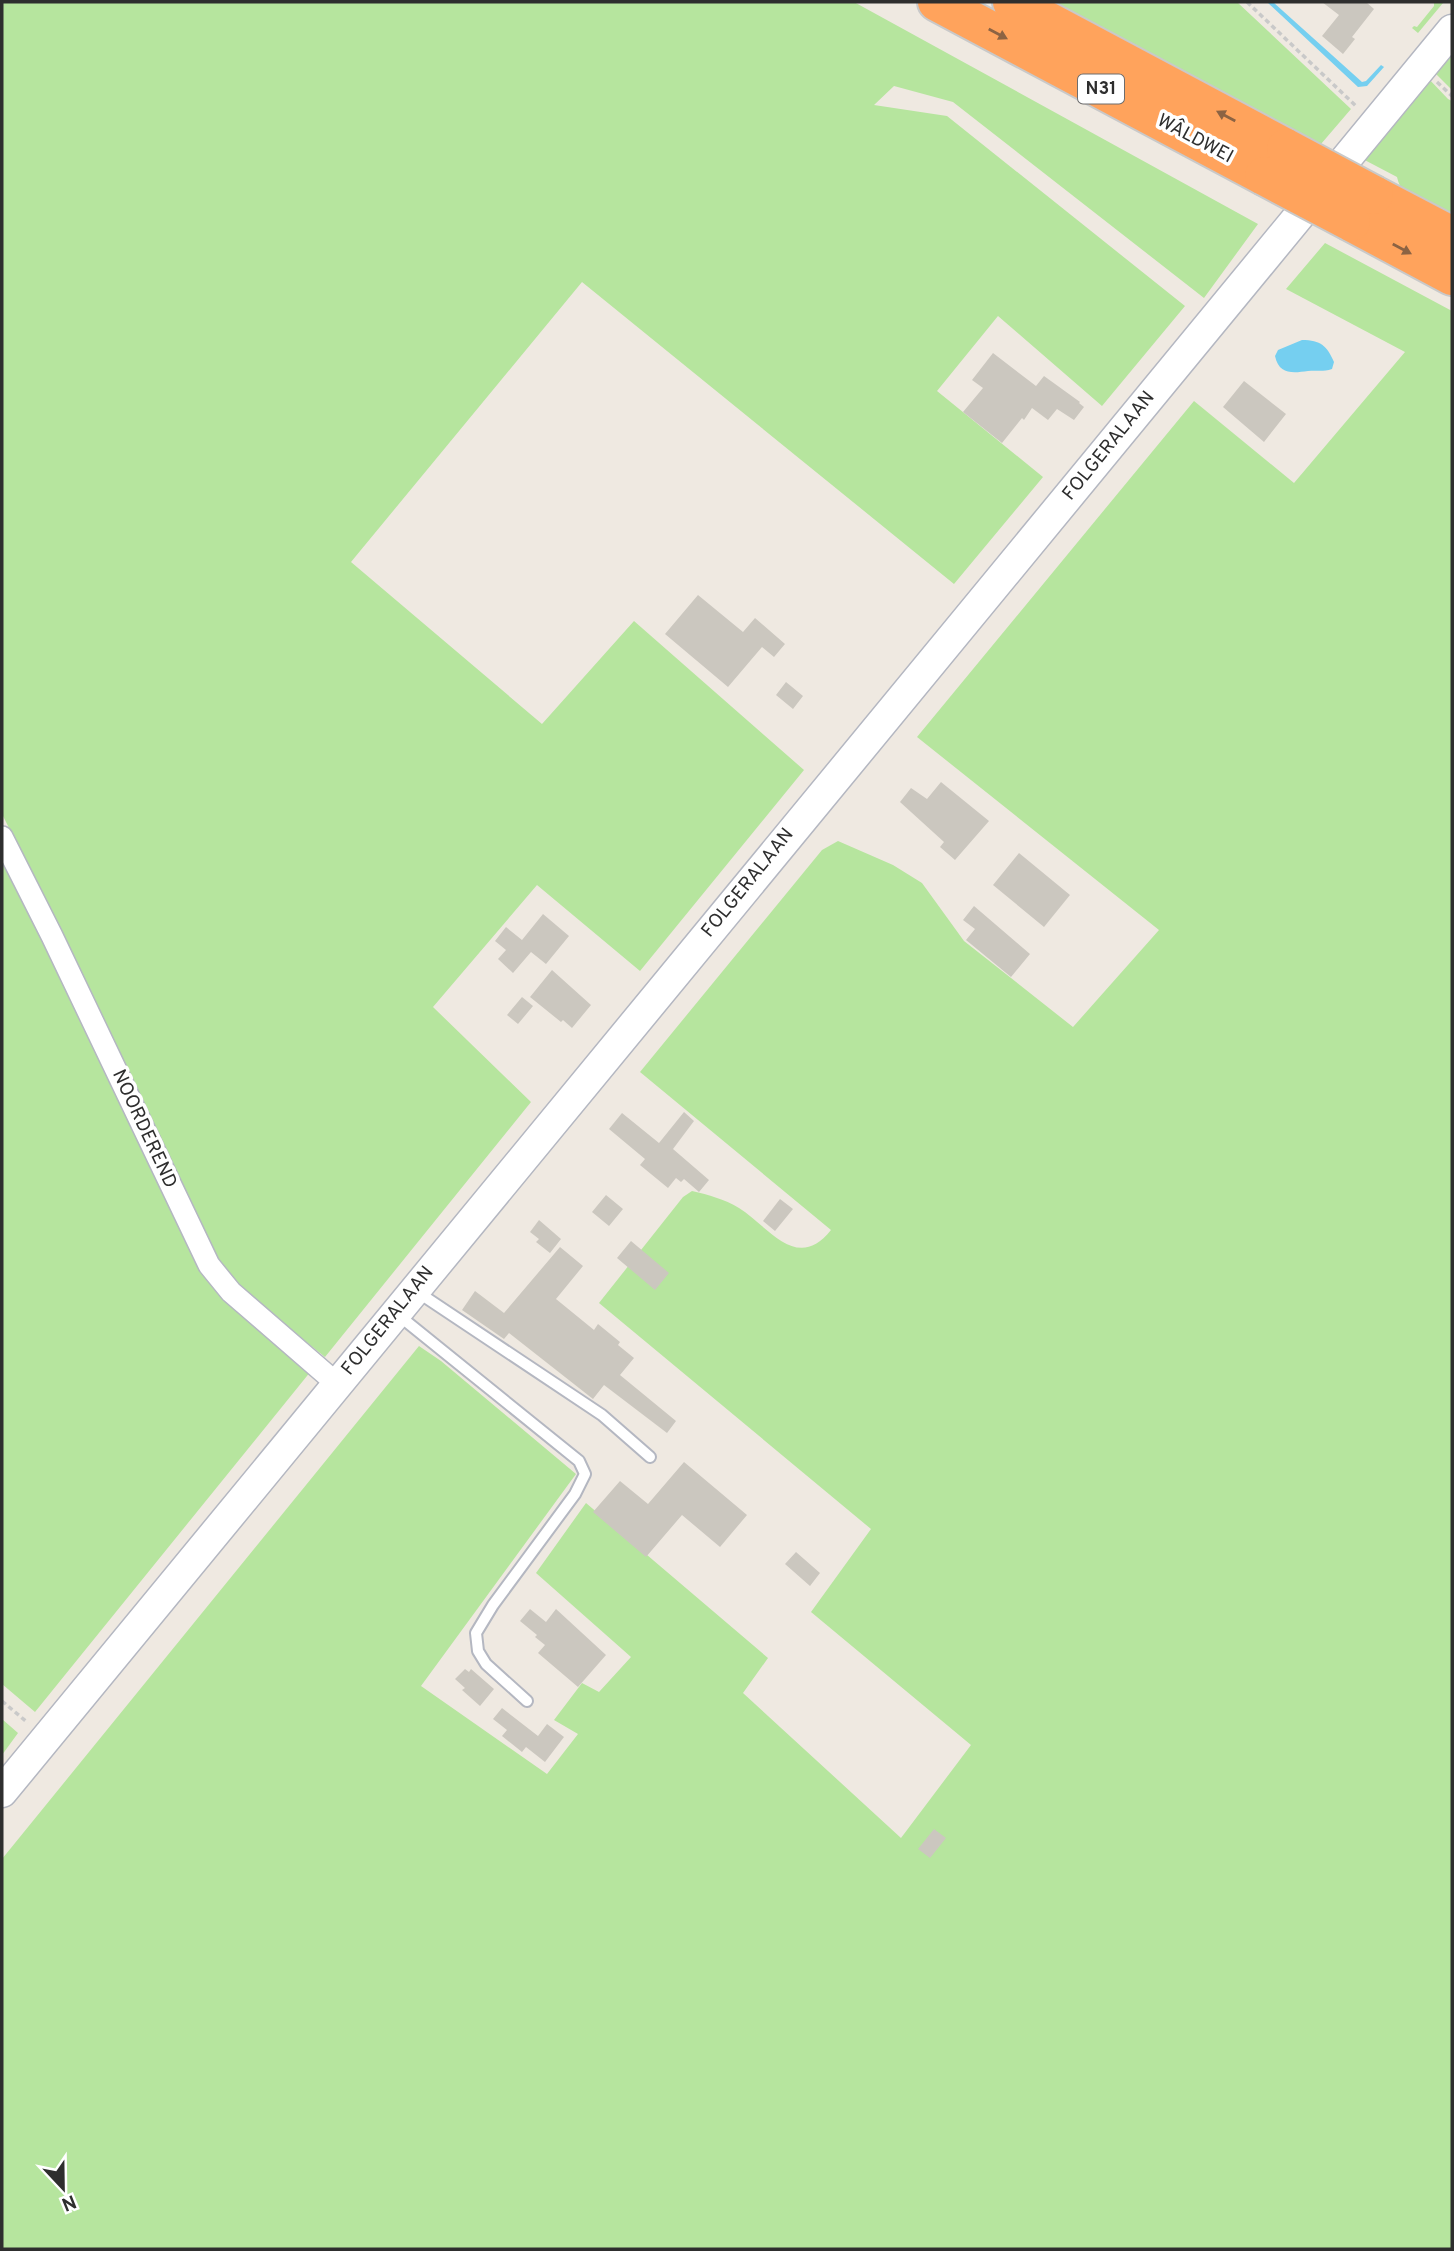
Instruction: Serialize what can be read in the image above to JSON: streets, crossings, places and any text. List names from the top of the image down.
{
  "streets": {
    "highway": ["N31", "WÂLDWEI"],
    "main road": ["FOLGERALAAN"],
    "street": ["NOORDEREND"]
  },
  "crossings": [
    ["FOLGERALAAN", "NOORDEREND"]
  ],
  "north": "bottom"
}
